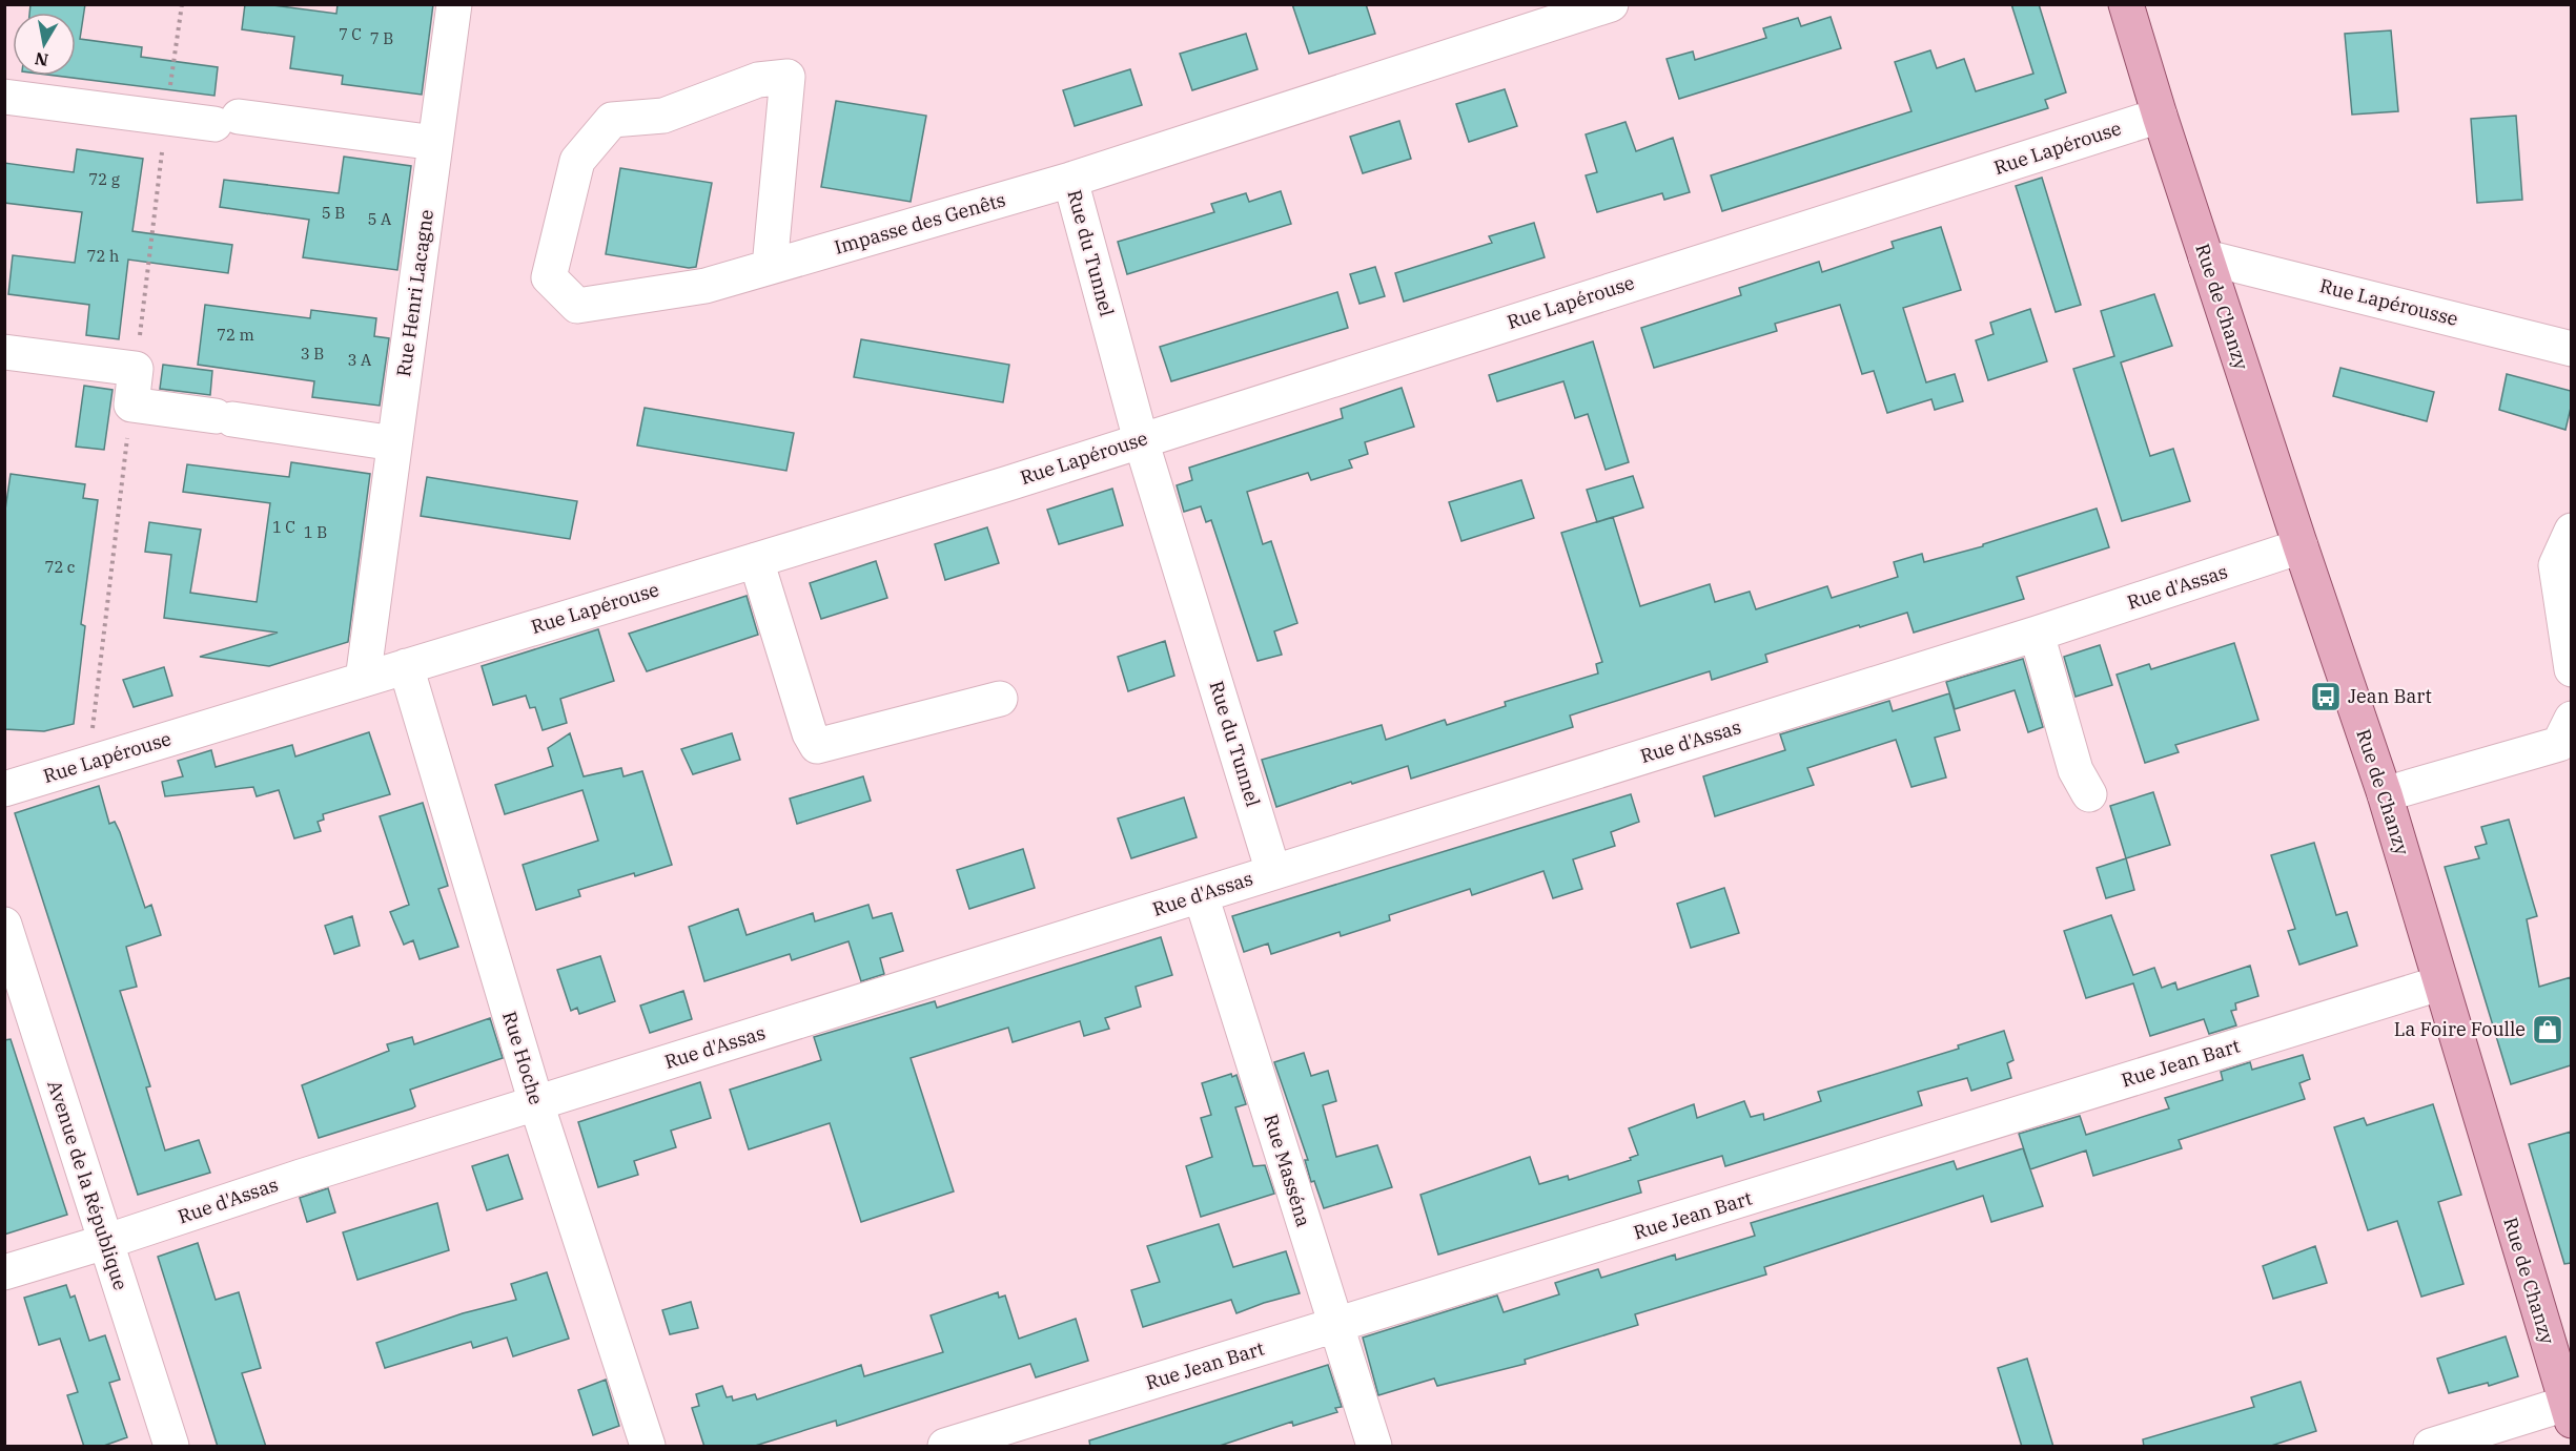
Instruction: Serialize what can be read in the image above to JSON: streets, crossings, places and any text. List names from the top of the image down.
{
  "streets": {
    "main road": ["Rue de Chanzy"],
    "street": [
      "Rue Lapérouse",
      "Impasse des Genêts",
      "Rue du Tunnel",
      "Rue Henri Lacagne",
      "Rue Lapérousse",
      "Rue d'Assas",
      "Rue Hoche",
      "Rue Jean Bart",
      "Rue Masséna",
      "Avenue de la République"
    ]
  },
  "crossings": [
    ["Rue Lapérouse", "Rue du Tunnel"],
    ["Rue Lapérouse", "Rue Henri Lacagne"],
    ["Rue Lapérouse", "Rue de Chanzy"],
    ["Rue Lapérouse", "Rue Hoche"],
    ["Impasse des Genêts", "Rue du Tunnel"],
    ["Rue du Tunnel", "Rue d'Assas"],
    ["Rue Lapérousse", "Rue de Chanzy"],
    ["Rue de Chanzy", "Rue d'Assas"],
    ["Rue de Chanzy", "Rue Jean Bart"],
    ["Rue d'Assas", "Rue Hoche"],
    ["Rue d'Assas", "Rue Masséna"],
    ["Rue d'Assas", "Avenue de la République"],
    ["Rue Jean Bart", "Rue Masséna"]
  ],
  "places": {
    "bus stop": ["Jean Bart"],
    "shop": ["La Foire Foulle"]
  },
  "house_numbers": [
    "7 C",
    "7 B",
    "72 g",
    "5 B",
    "5 A",
    "72 h",
    "72 m",
    "3 B",
    "3 A",
    "1 C",
    "1 B",
    "72 c"
  ],
  "north": "bottom"
}
